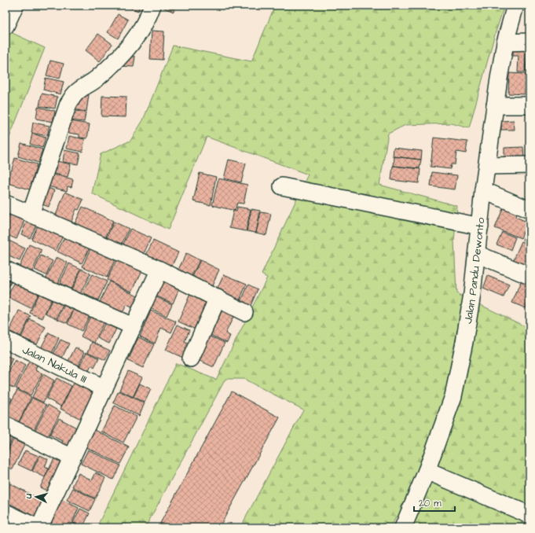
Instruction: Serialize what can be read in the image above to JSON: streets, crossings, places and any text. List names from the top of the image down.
{
  "streets": {
    "street": ["Jalan Pandu Dewonto", "Jalan Nakula III"]
  },
  "scale_bar": "20 m",
  "north": "left"
}
